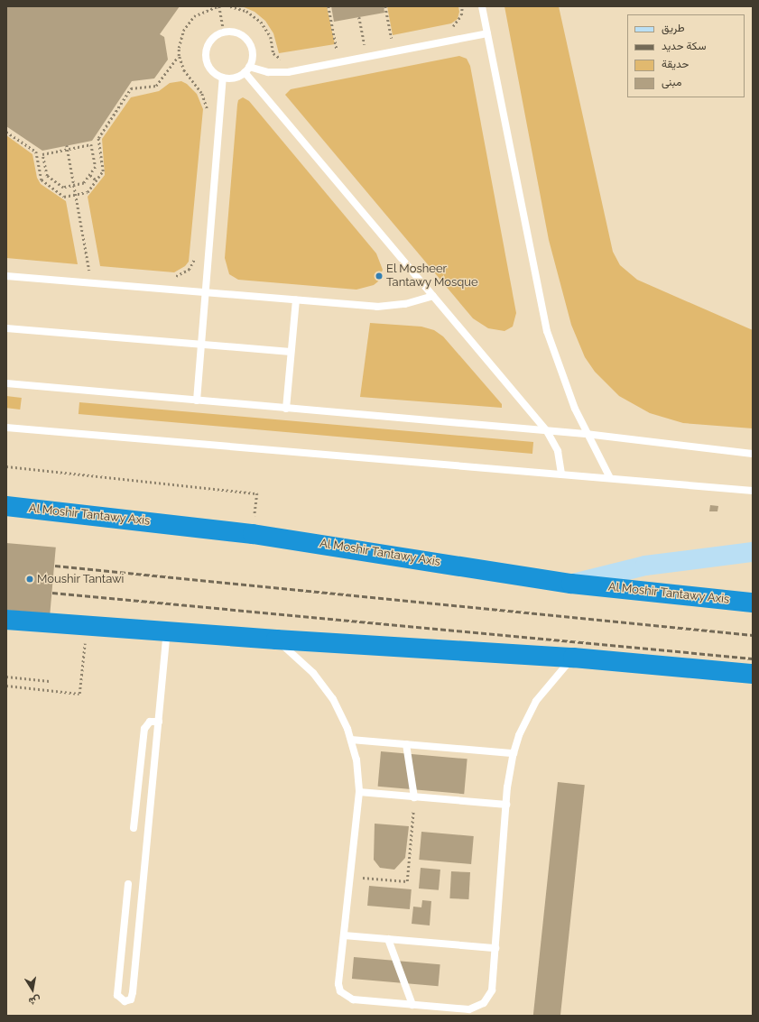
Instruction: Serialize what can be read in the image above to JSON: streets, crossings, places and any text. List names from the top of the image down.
{
  "streets": {
    "highway": ["Al Moshir Tantawy Axis"]
  },
  "places": ["El Mosheer Tantawy Mosque", "Moushir Tantawi"],
  "legend": [
    "طريق",
    "سكة حديد",
    "حديقة",
    "مبنى"
  ],
  "north": "bottom"
}
